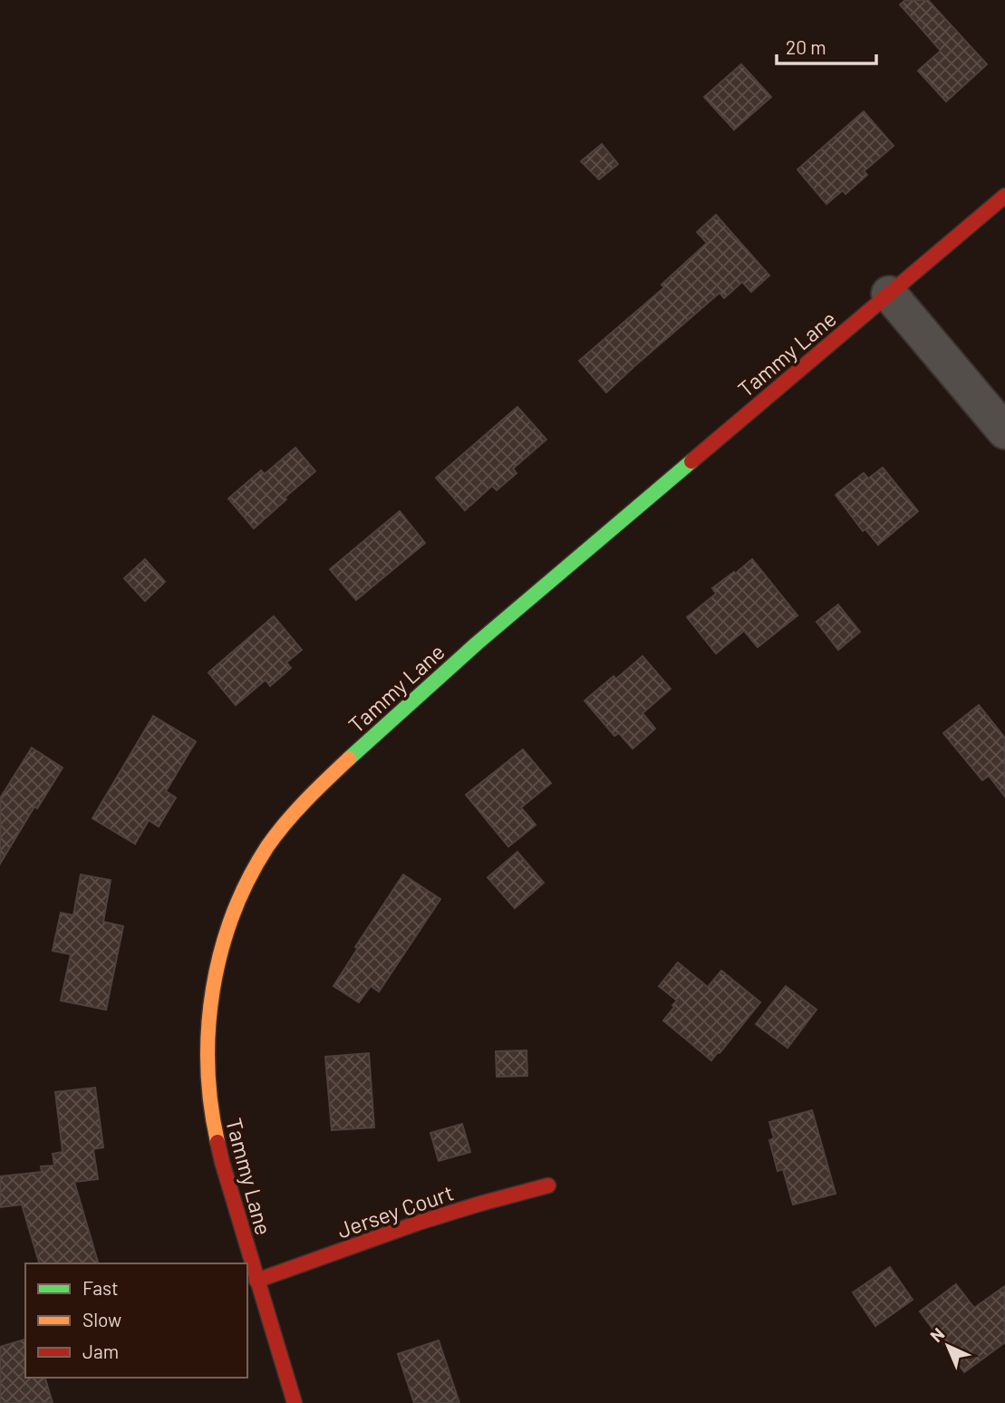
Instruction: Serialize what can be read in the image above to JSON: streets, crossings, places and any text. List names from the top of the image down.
{
  "streets": {
    "street": ["Tammy Lane", "Jersey Court"]
  },
  "crossings": [
    ["Tammy Lane", "Jersey Court"]
  ],
  "legend": ["Fast", "Slow", "Jam"],
  "scale_bar": "20 m",
  "north": "top left"
}
